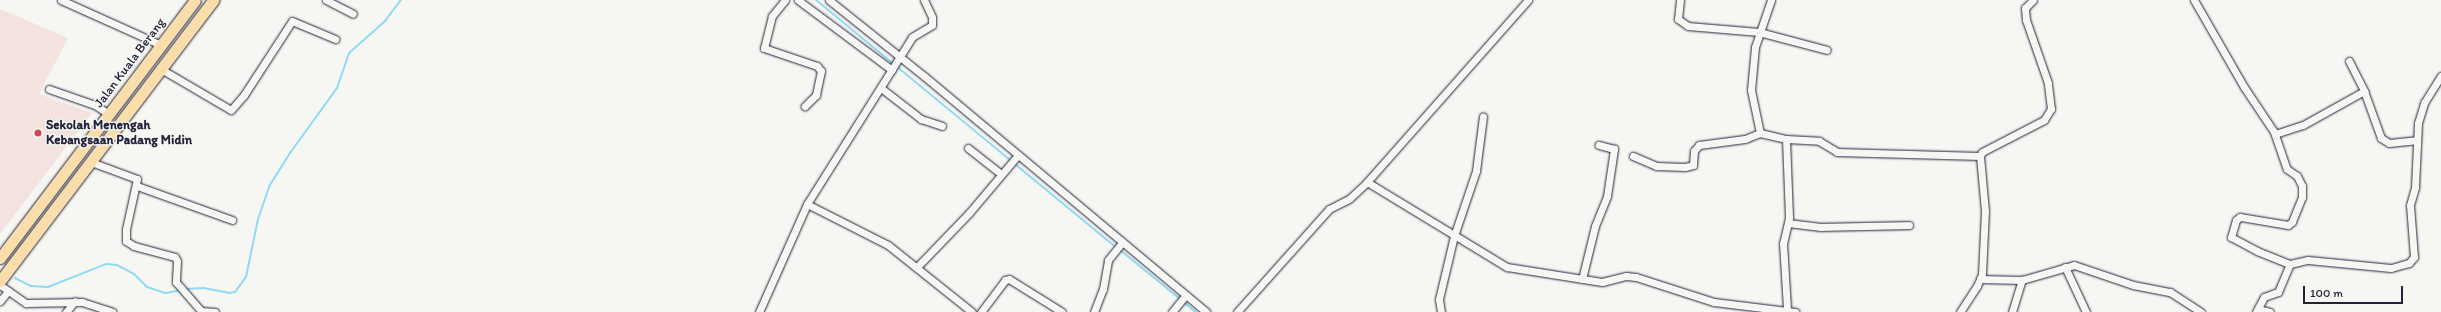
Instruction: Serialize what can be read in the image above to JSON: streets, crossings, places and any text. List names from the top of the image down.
{
  "streets": {
    "highway": ["Jalan Kuala Berang"]
  },
  "places": ["Sekolah Menengah Kebangsaan Padang Midin"],
  "scale_bar": "100 m"
}
